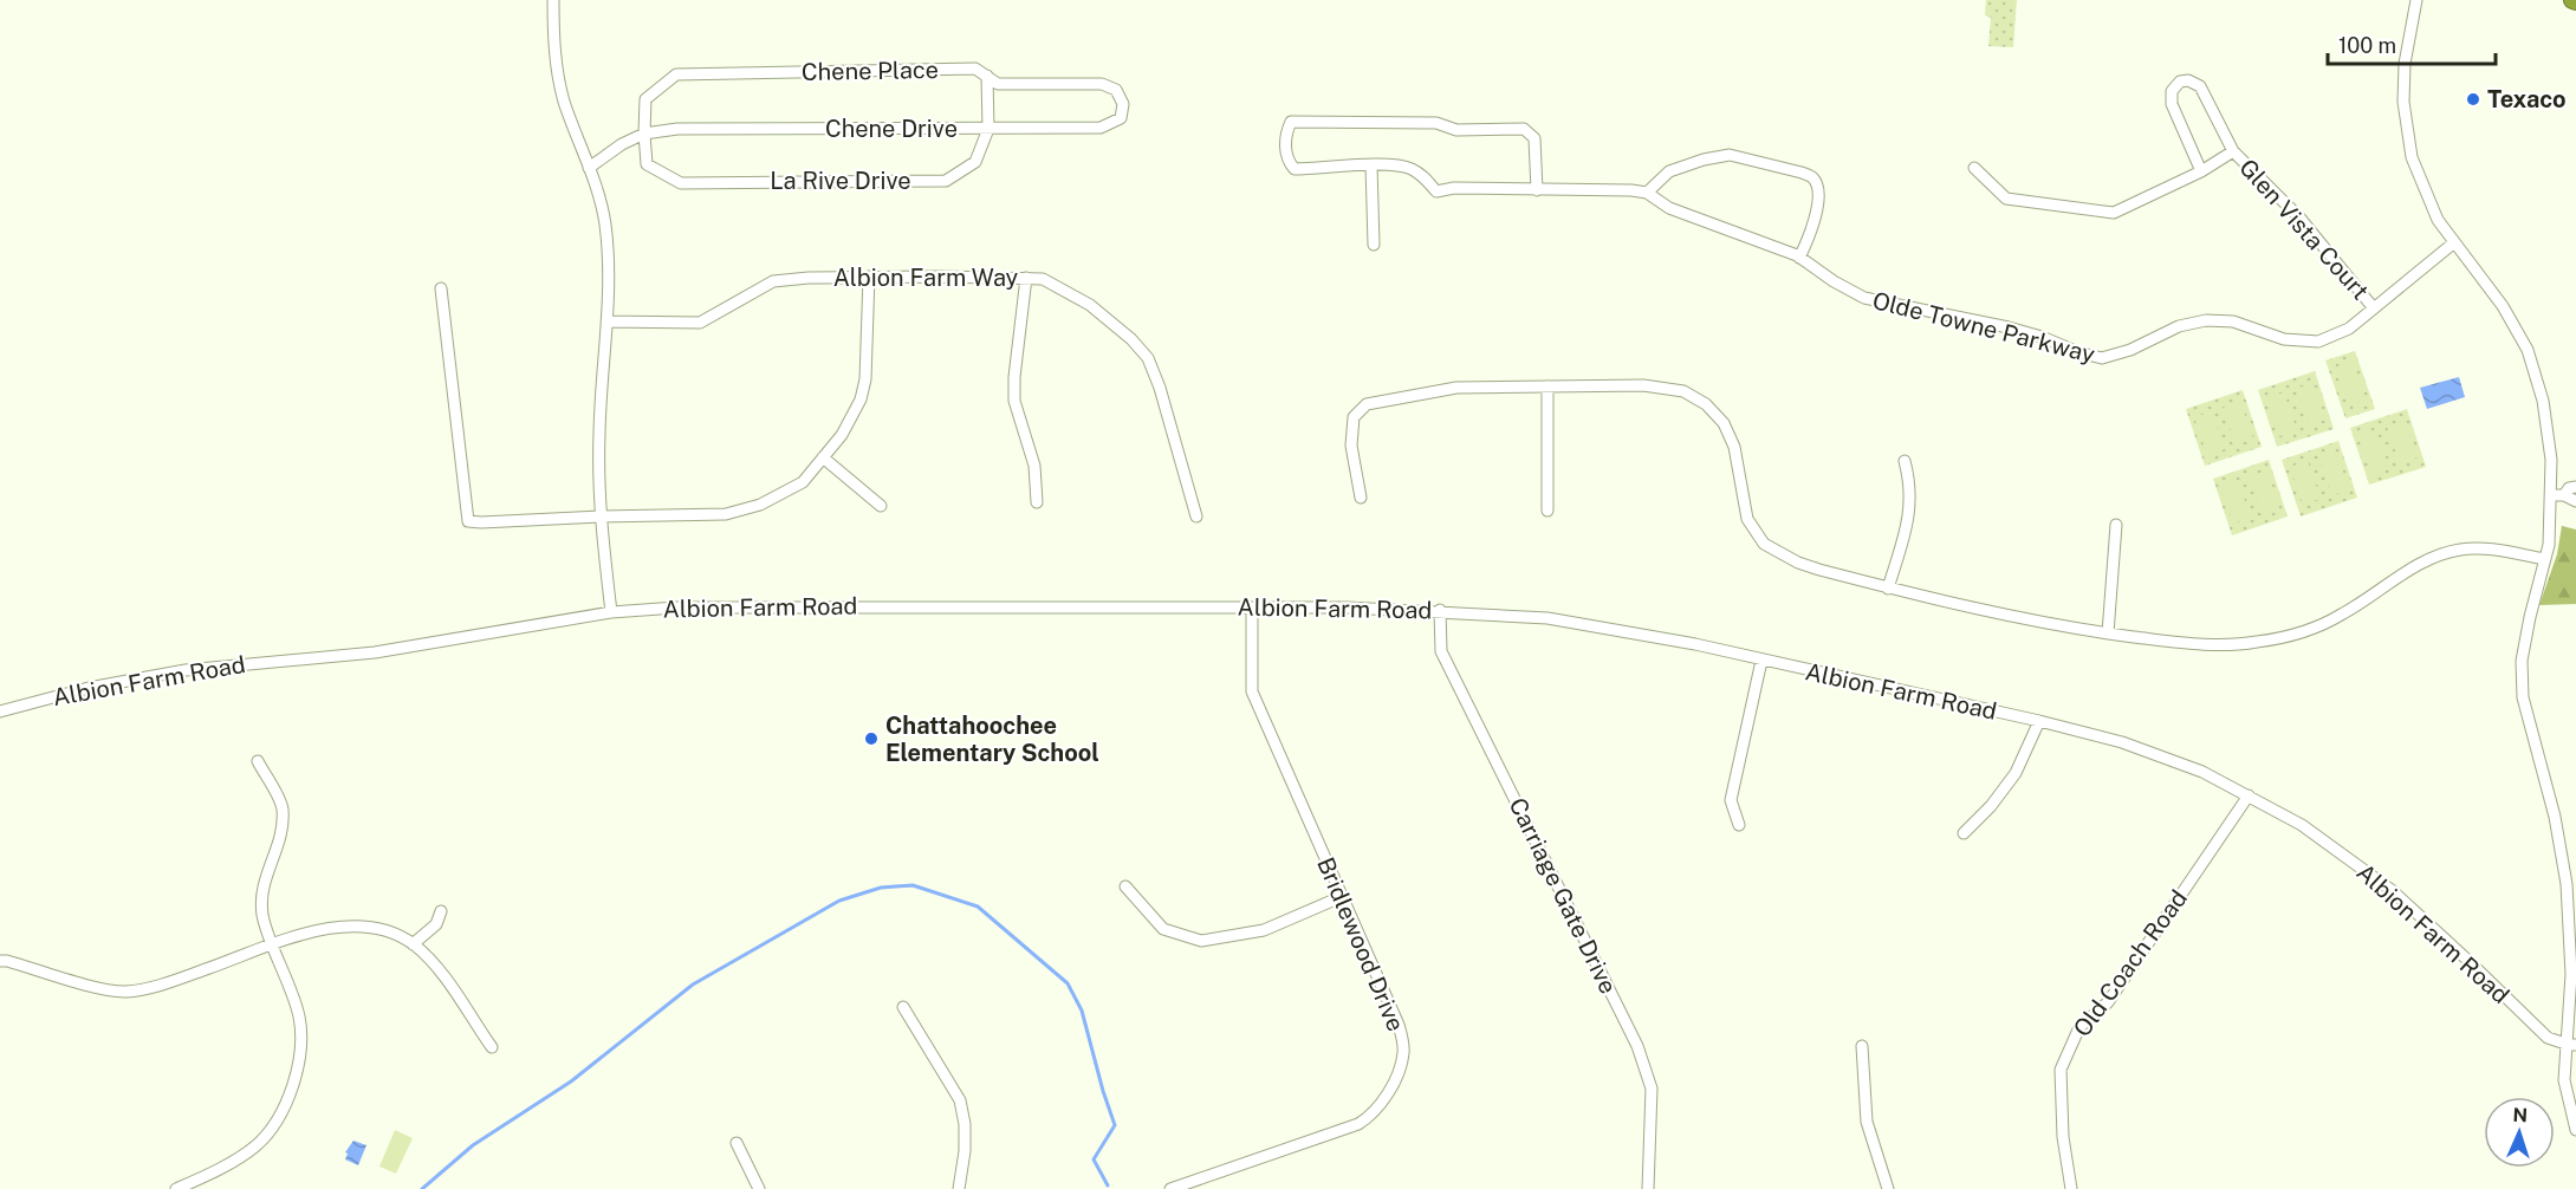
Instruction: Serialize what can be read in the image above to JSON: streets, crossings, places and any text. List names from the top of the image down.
{
  "streets": {
    "street": [
      "Chene Place",
      "Chene Drive",
      "La Rive Drive",
      "Glen Vista Court",
      "Albion Farm Way",
      "Olde Towne Parkway",
      "Albion Farm Road",
      "Carriage Gate Drive",
      "Bridlewood Drive",
      "Old Coach Road"
    ]
  },
  "crossings": [
    ["Chene Place", "Chene Drive"],
    ["Chene Place", "La Rive Drive"],
    ["Chene Drive", "La Rive Drive"],
    ["Glen Vista Court", "Olde Towne Parkway"],
    ["Albion Farm Road", "Carriage Gate Drive"],
    ["Albion Farm Road", "Bridlewood Drive"],
    ["Albion Farm Road", "Old Coach Road"]
  ],
  "places": ["Texaco", "Chattahoochee Elementary School"],
  "scale_bar": "100 m",
  "north": "top"
}
